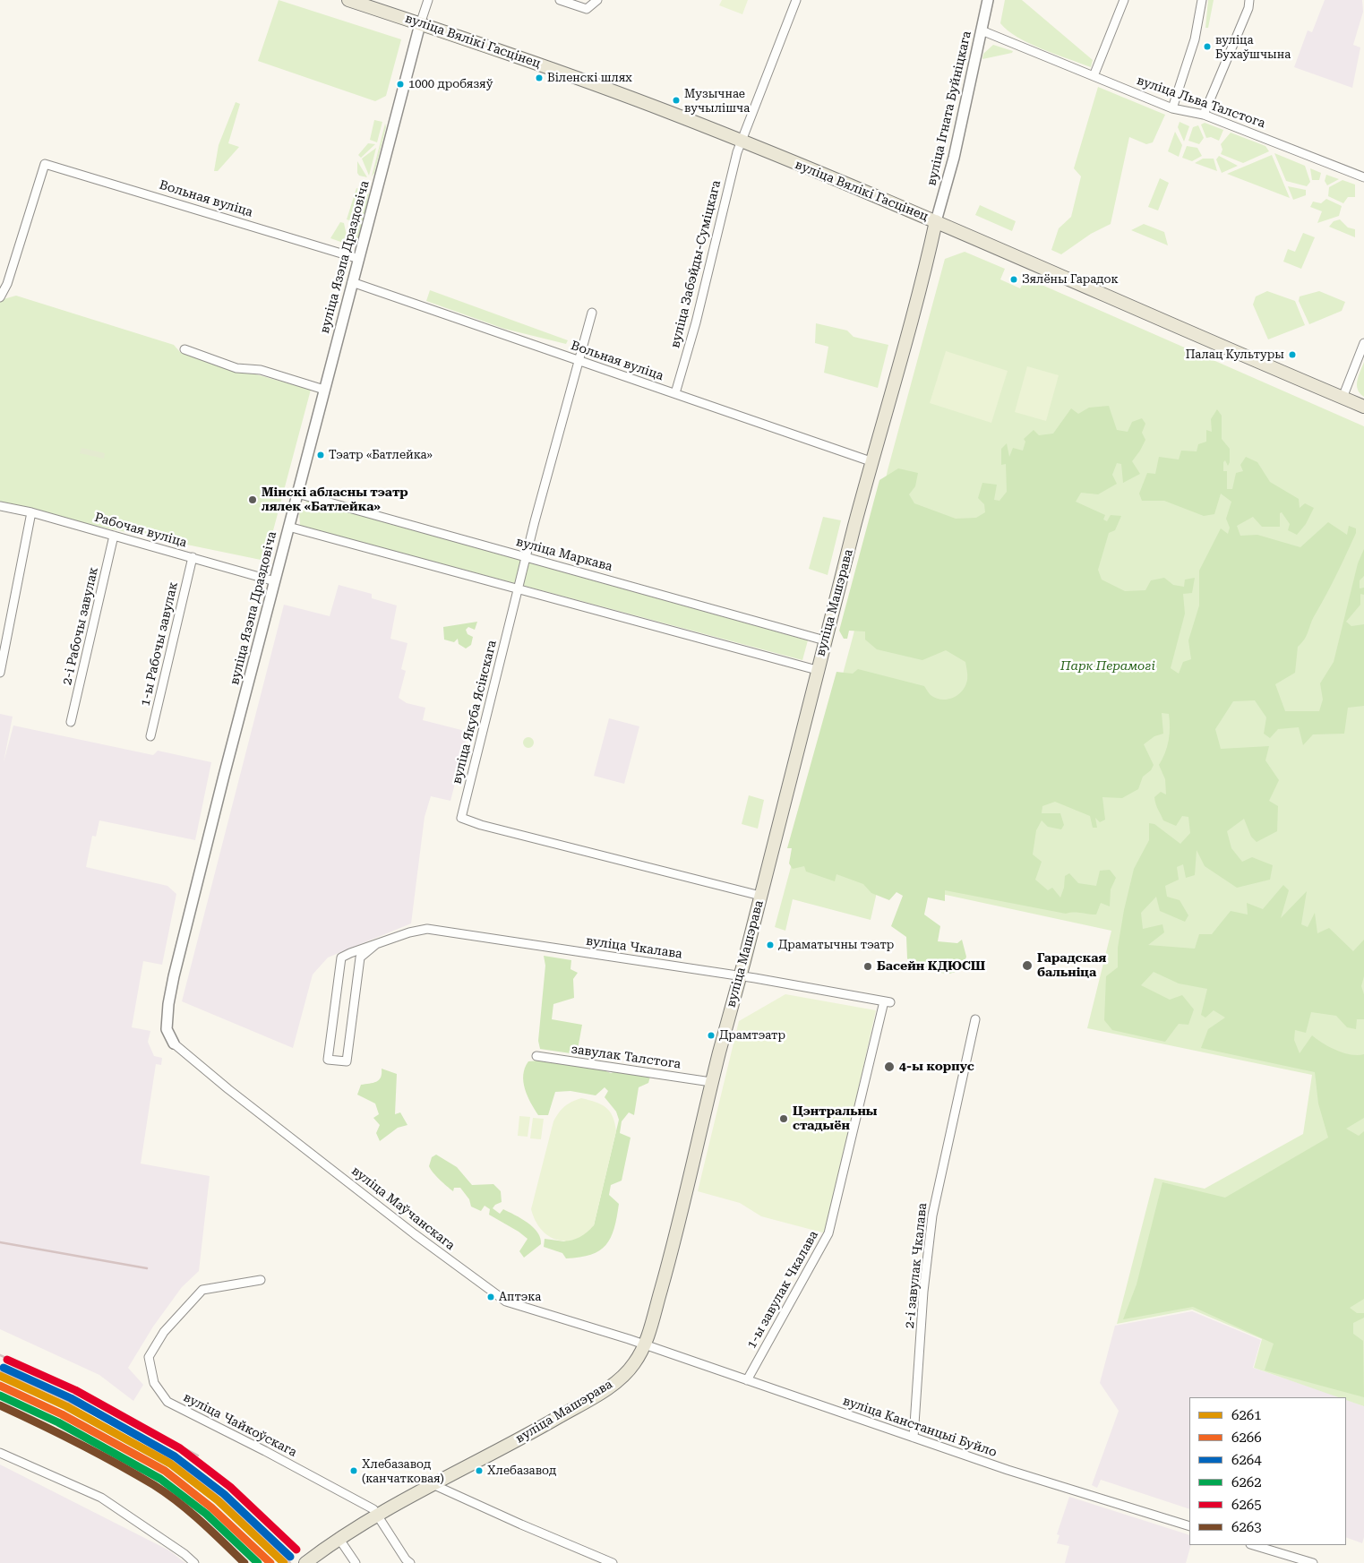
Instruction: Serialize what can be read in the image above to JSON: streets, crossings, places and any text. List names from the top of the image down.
{
  "streets": {
    "main road": ["вуліца Вялікі Гасцінец", "вуліца Машэрава"],
    "street": [
      "вуліца Льва Талстога",
      "вуліца Ігната Буйніцкага",
      "Вольная вуліца",
      "вуліца Язэпа Драздовіча",
      "вуліца Забэйды-Суміцкага",
      "Рабочая вуліца",
      "вуліца Маркава",
      "2-і Рабочы завулак",
      "1-ы Рабочы завулак",
      "вуліца Якуба Ясінскага",
      "вуліца Чкалава",
      "завулак Талстога",
      "вуліца Маўчанскага",
      "2-і завулак Чкалава",
      "1-ы завулак Чкалава",
      "вуліца Чайкоўскага",
      "вуліца Канстанцыі Буйло"
    ]
  },
  "crossings": [
    ["вуліца Вялікі Гасцінец", "вуліца Ігната Буйніцкага"],
    ["вуліца Вялікі Гасцінец", "вуліца Язэпа Драздовіча"],
    ["вуліца Вялікі Гасцінец", "вуліца Забэйды-Суміцкага"],
    ["вуліца Вялікі Гасцінец", "вуліца Машэрава"],
    ["вуліца Льва Талстога", "вуліца Ігната Буйніцкага"],
    ["вуліца Ігната Буйніцкага", "вуліца Машэрава"],
    ["Вольная вуліца", "вуліца Язэпа Драздовіча"],
    ["Вольная вуліца", "вуліца Забэйды-Суміцкага"],
    ["Вольная вуліца", "вуліца Машэрава"],
    ["Вольная вуліца", "вуліца Якуба Ясінскага"],
    ["вуліца Язэпа Драздовіча", "Рабочая вуліца"],
    ["вуліца Язэпа Драздовіча", "вуліца Маркава"],
    ["вуліца Язэпа Драздовіча", "вуліца Маўчанскага"],
    ["Рабочая вуліца", "2-і Рабочы завулак"],
    ["Рабочая вуліца", "1-ы Рабочы завулак"],
    ["вуліца Маркава", "вуліца Машэрава"],
    ["вуліца Маркава", "вуліца Якуба Ясінскага"],
    ["вуліца Машэрава", "вуліца Якуба Ясінскага"],
    ["вуліца Машэрава", "вуліца Чкалава"],
    ["вуліца Машэрава", "завулак Талстога"],
    ["вуліца Машэрава", "вуліца Маўчанскага"],
    ["вуліца Машэрава", "вуліца Чайкоўскага"],
    ["вуліца Машэрава", "вуліца Канстанцыі Буйло"],
    ["вуліца Чкалава", "1-ы завулак Чкалава"],
    ["вуліца Маўчанскага", "вуліца Канстанцыі Буйло"],
    ["2-і завулак Чкалава", "вуліца Канстанцыі Буйло"],
    ["1-ы завулак Чкалава", "вуліца Канстанцыі Буйло"]
  ],
  "parks": ["Парк Перамогі"],
  "places": [
    "вуліца Бухаўшчына",
    "Віленскі шлях",
    "1000 дробязяў",
    "Музычнае вучылішча",
    "Зялёны Гарадок",
    "Палац Культуры",
    "Тэатр «Батлейка»",
    "Мінскі абласны тэатр лялек «Батлейка»",
    "Драматычны тэатр",
    "Гарадская бальніца",
    "Басейн КДЮСШ",
    "Драмтэатр",
    "4-ы корпус",
    "Цэнтральны стадыён",
    "Аптэка",
    "Хлебазавод (канчатковая)",
    "Хлебазавод"
  ],
  "lines": [
    "transit line 6265",
    "transit line 6264",
    "transit line 6261",
    "transit line 6266",
    "transit line 6262",
    "transit line 6263"
  ],
  "legend": [
    "6261",
    "6266",
    "6264",
    "6262",
    "6265",
    "6263"
  ]
}
